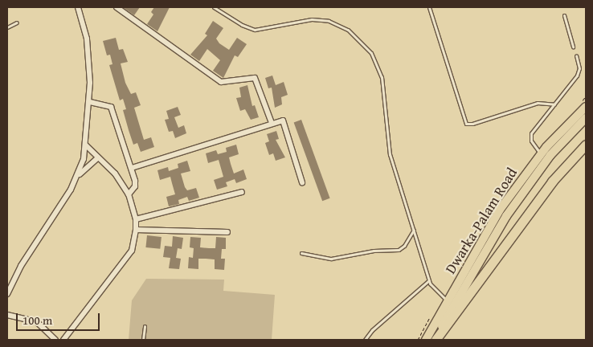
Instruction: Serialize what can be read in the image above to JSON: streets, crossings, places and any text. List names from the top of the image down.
{
  "streets": {
    "main road": ["Dwarka-Palam Road"]
  },
  "scale_bar": "100 m"
}
